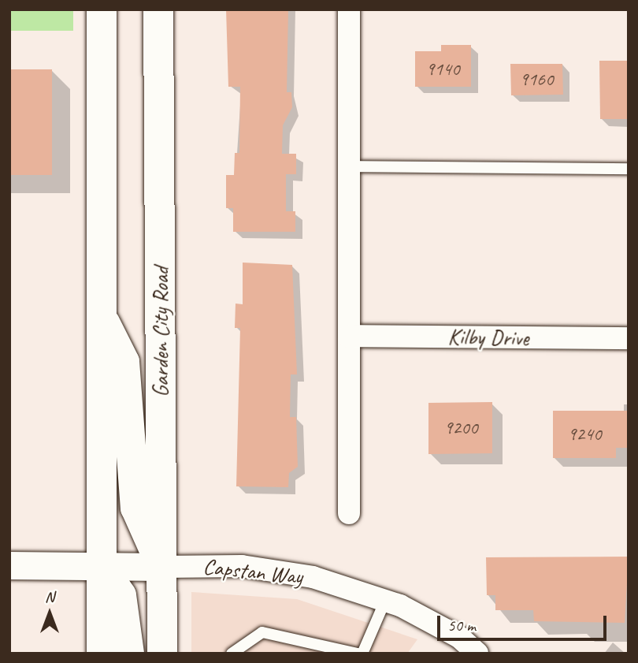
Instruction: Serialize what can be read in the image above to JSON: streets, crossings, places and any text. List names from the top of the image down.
{
  "streets": {
    "main road": ["Garden City Road"],
    "street": ["Kilby Drive", "Capstan Way"]
  },
  "crossings": [
    ["Garden City Road", "Capstan Way"]
  ],
  "house_numbers": [
    "9140",
    "9160",
    "9200",
    "9240"
  ],
  "scale_bar": "50 m",
  "north": "top"
}
